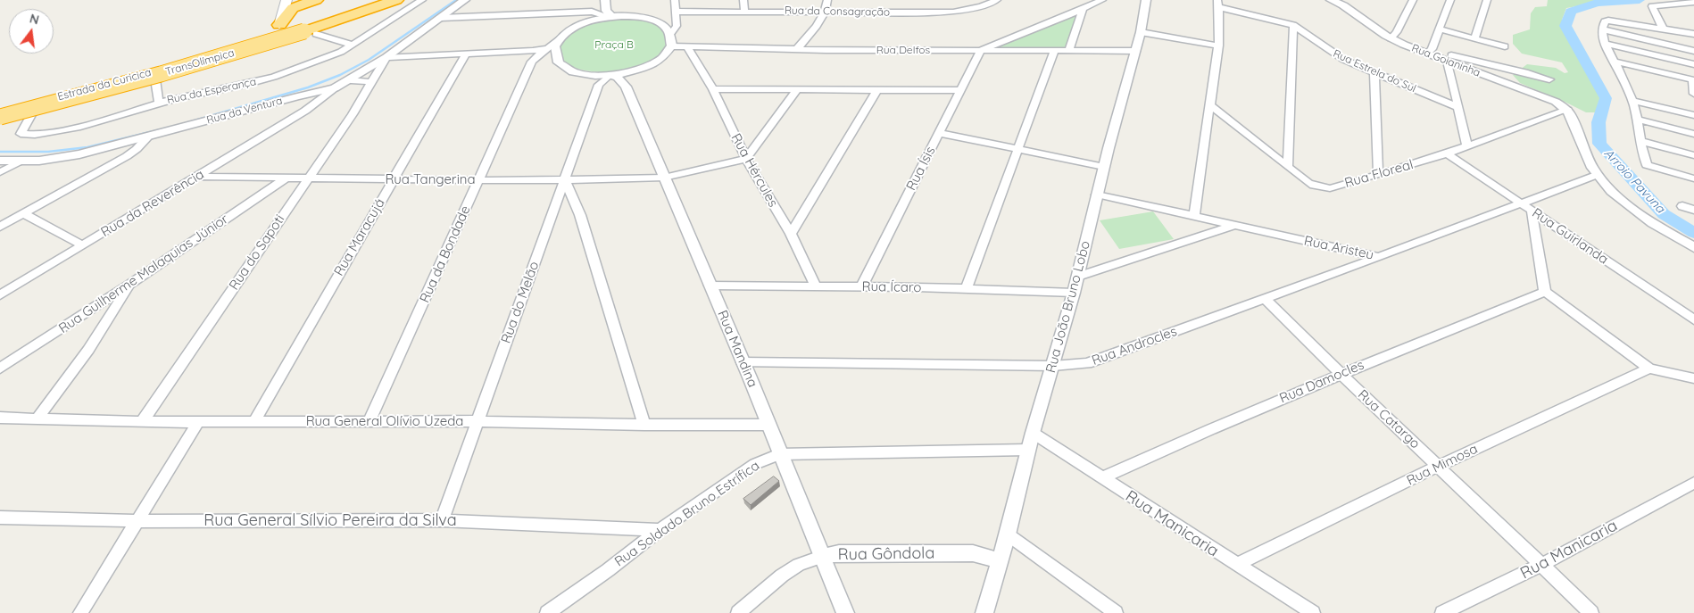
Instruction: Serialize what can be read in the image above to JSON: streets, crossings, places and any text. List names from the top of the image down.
{
  "streets": {
    "highway": ["TransOlímpica"],
    "street": [
      "Rua da Consagração",
      "Rua Delfos",
      "Rua Goianinha",
      "Rua Estrela do Sul",
      "Estrada da Curicica",
      "Rua da Esperança",
      "Rua da Ventura",
      "Rua Ísis",
      "Rua Hércules",
      "Rua Floreal",
      "Rua Tangerina",
      "Rua da Reverência",
      "Rua Guirlanda",
      "Rua Maracujá",
      "Rua Aristeu",
      "Rua do Sapoti",
      "Rua da Bondade",
      "Rua Guilherme Malaquias Júnior",
      "Rua Ícaro",
      "Rua do Melão",
      "Rua João Bruno Lobo",
      "Rua Androcles",
      "Rua Mandina",
      "Rua Damocles",
      "Rua Catargo",
      "Rua General Olívio Uzeda",
      "Rua Mimosa",
      "Rua Soldado Bruno Estrífica",
      "Rua General Sílvio Pereira da Silva",
      "Rua Manicaria",
      "Rua Gôndola"
    ]
  },
  "crossings": [
    ["Rua Delfos", "Rua Ísis"],
    ["Rua Delfos", "Rua Hércules"],
    ["Rua Delfos", "Rua João Bruno Lobo"],
    ["Rua Goianinha", "Rua Floreal"],
    ["TransOlímpica", "Estrada da Curicica"],
    ["Estrada da Curicica", "Rua da Esperança"],
    ["Rua da Ventura", "Rua da Reverência"],
    ["Rua da Ventura", "Rua do Sapoti"],
    ["Rua Ísis", "Rua Ícaro"],
    ["Rua Hércules", "Rua Tangerina"],
    ["Rua Hércules", "Rua Ícaro"],
    ["Rua Floreal", "Rua Guirlanda"],
    ["Rua Tangerina", "Rua da Reverência"],
    ["Rua Tangerina", "Rua Maracujá"],
    ["Rua Tangerina", "Rua do Sapoti"],
    ["Rua Tangerina", "Rua da Bondade"],
    ["Rua Tangerina", "Rua Guilherme Malaquias Júnior"],
    ["Rua Tangerina", "Rua do Melão"],
    ["Rua Tangerina", "Rua Mandina"],
    ["Rua Guirlanda", "Rua Aristeu"],
    ["Rua Maracujá", "Rua General Olívio Uzeda"],
    ["Rua Aristeu", "Rua João Bruno Lobo"],
    ["Rua Aristeu", "Rua Androcles"],
    ["Rua do Sapoti", "Rua General Olívio Uzeda"],
    ["Rua da Bondade", "Rua General Olívio Uzeda"],
    ["Rua Ícaro", "Rua João Bruno Lobo"],
    ["Rua Ícaro", "Rua Mandina"],
    ["Rua do Melão", "Rua General Olívio Uzeda"],
    ["Rua do Melão", "Rua General Sílvio Pereira da Silva"],
    ["Rua João Bruno Lobo", "Rua Androcles"],
    ["Rua João Bruno Lobo", "Rua Soldado Bruno Estrífica"],
    ["Rua João Bruno Lobo", "Rua Manicaria"],
    ["Rua João Bruno Lobo", "Rua Gôndola"],
    ["Rua Androcles", "Rua Mandina"],
    ["Rua Androcles", "Rua Catargo"],
    ["Rua Mandina", "Rua General Olívio Uzeda"],
    ["Rua Mandina", "Rua Soldado Bruno Estrífica"],
    ["Rua Mandina", "Rua Gôndola"],
    ["Rua Damocles", "Rua Catargo"],
    ["Rua Damocles", "Rua Manicaria"],
    ["Rua Catargo", "Rua Mimosa"],
    ["Rua Catargo", "Rua Manicaria"],
    ["Rua Mimosa", "Rua Manicaria"],
    ["Rua Soldado Bruno Estrífica", "Rua General Sílvio Pereira da Silva"]
  ],
  "water": ["Arroio Pavuna"],
  "parks": ["Praça B"],
  "north": "top"
}
